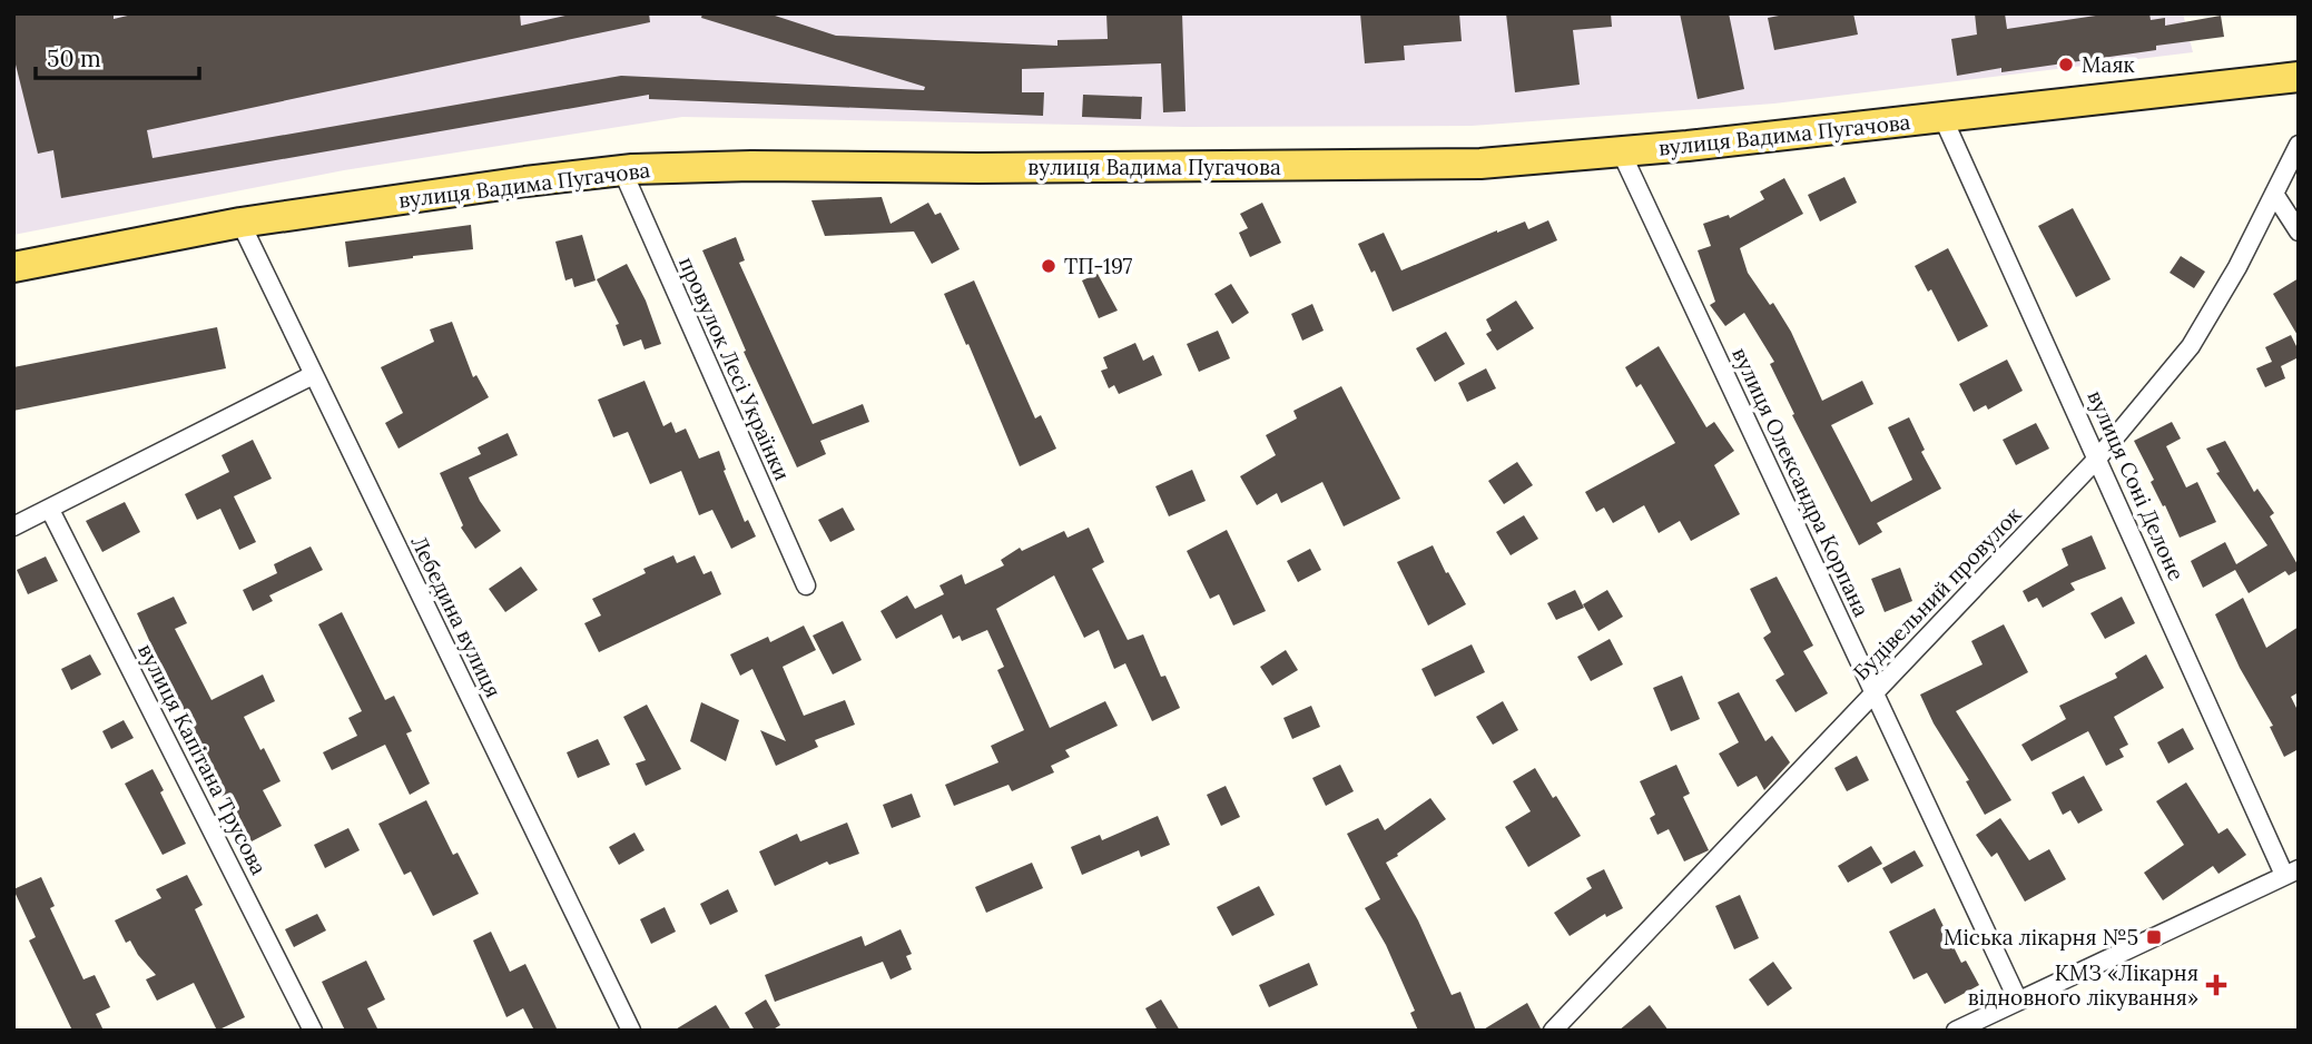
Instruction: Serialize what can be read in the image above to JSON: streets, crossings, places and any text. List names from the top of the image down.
{
  "streets": {
    "main road": ["вулиця Вадима Пугачова"],
    "street": [
      "провулок Лесі Українки",
      "вулиця Олександра Корпана",
      "вулиця Соні Делоне",
      "Будівельний провулок",
      "Лебедина вулиця",
      "вулиця Капітана Трусова"
    ]
  },
  "crossings": [
    ["вулиця Вадима Пугачова", "провулок Лесі Українки"],
    ["вулиця Вадима Пугачова", "вулиця Олександра Корпана"],
    ["вулиця Вадима Пугачова", "вулиця Соні Делоне"],
    ["вулиця Вадима Пугачова", "Лебедина вулиця"],
    ["вулиця Олександра Корпана", "Будівельний провулок"],
    ["вулиця Соні Делоне", "Будівельний провулок"]
  ],
  "places": {
    "other": ["Маяк", "ТП-197"],
    "transit": ["Міська лікарня №5"],
    "health": ["КМЗ «Лікарня відновного лікування»"]
  },
  "scale_bar": "50 m"
}
